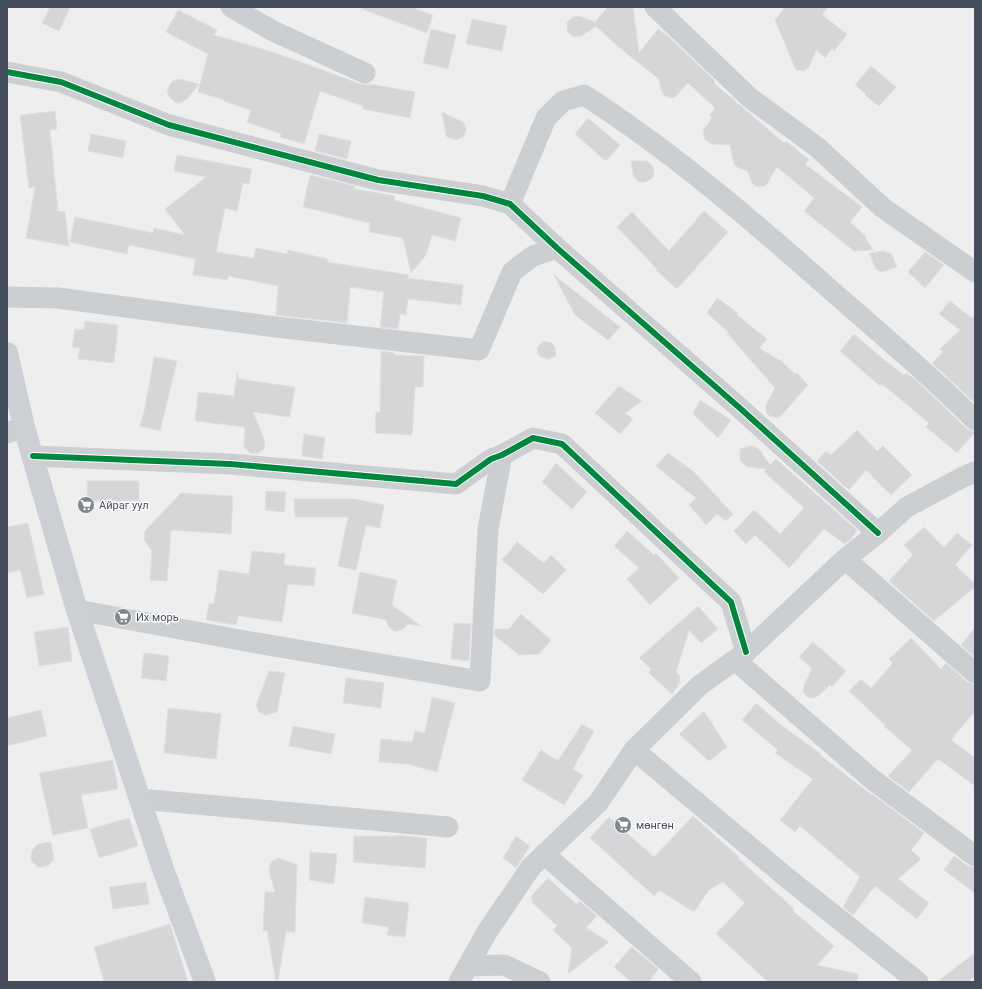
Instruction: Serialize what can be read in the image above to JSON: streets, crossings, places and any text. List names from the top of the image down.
{
  "places": {
    "supermarket": ["Айраг уул", "Их морь", "мөнгөн"]
  }
}
